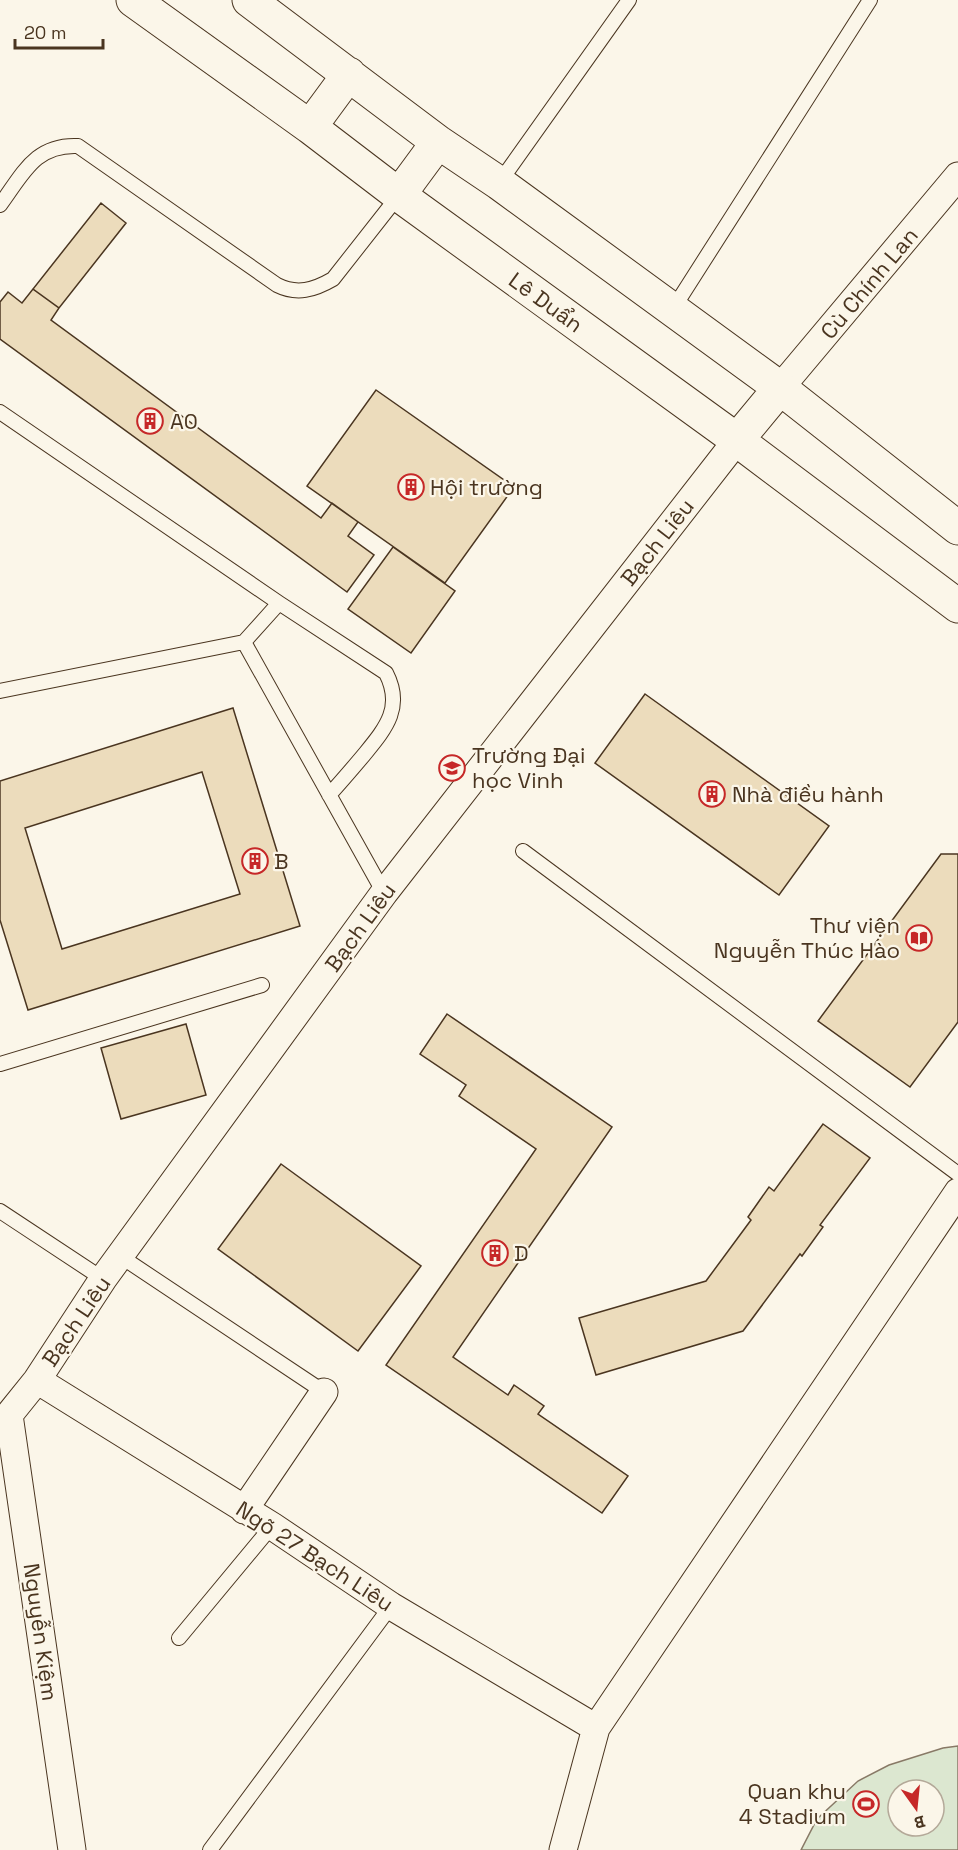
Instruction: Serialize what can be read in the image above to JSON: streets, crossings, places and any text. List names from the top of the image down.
{
  "streets": {
    "main road": ["Lê Duẩn"],
    "street": [
      "Cù Chính Lan",
      "Bạch Liêu",
      "Ngõ 27 Bạch Liêu",
      "Nguyễn Kiệm"
    ]
  },
  "crossings": [
    ["Lê Duẩn", "Bạch Liêu"],
    ["Bạch Liêu", "Ngõ 27 Bạch Liêu"],
    ["Bạch Liêu", "Nguyễn Kiệm"]
  ],
  "places": {
    "building": [
      "A0",
      "Hội trường",
      "Nhà điều hành",
      "B",
      "D"
    ],
    "school or university": ["Trường Đại học Vinh"],
    "library": ["Thư viện Nguyễn Thúc Hào"],
    "sports": ["Quan khu 4 Stadium"]
  },
  "scale_bar": "20 m",
  "north": "bottom"
}
